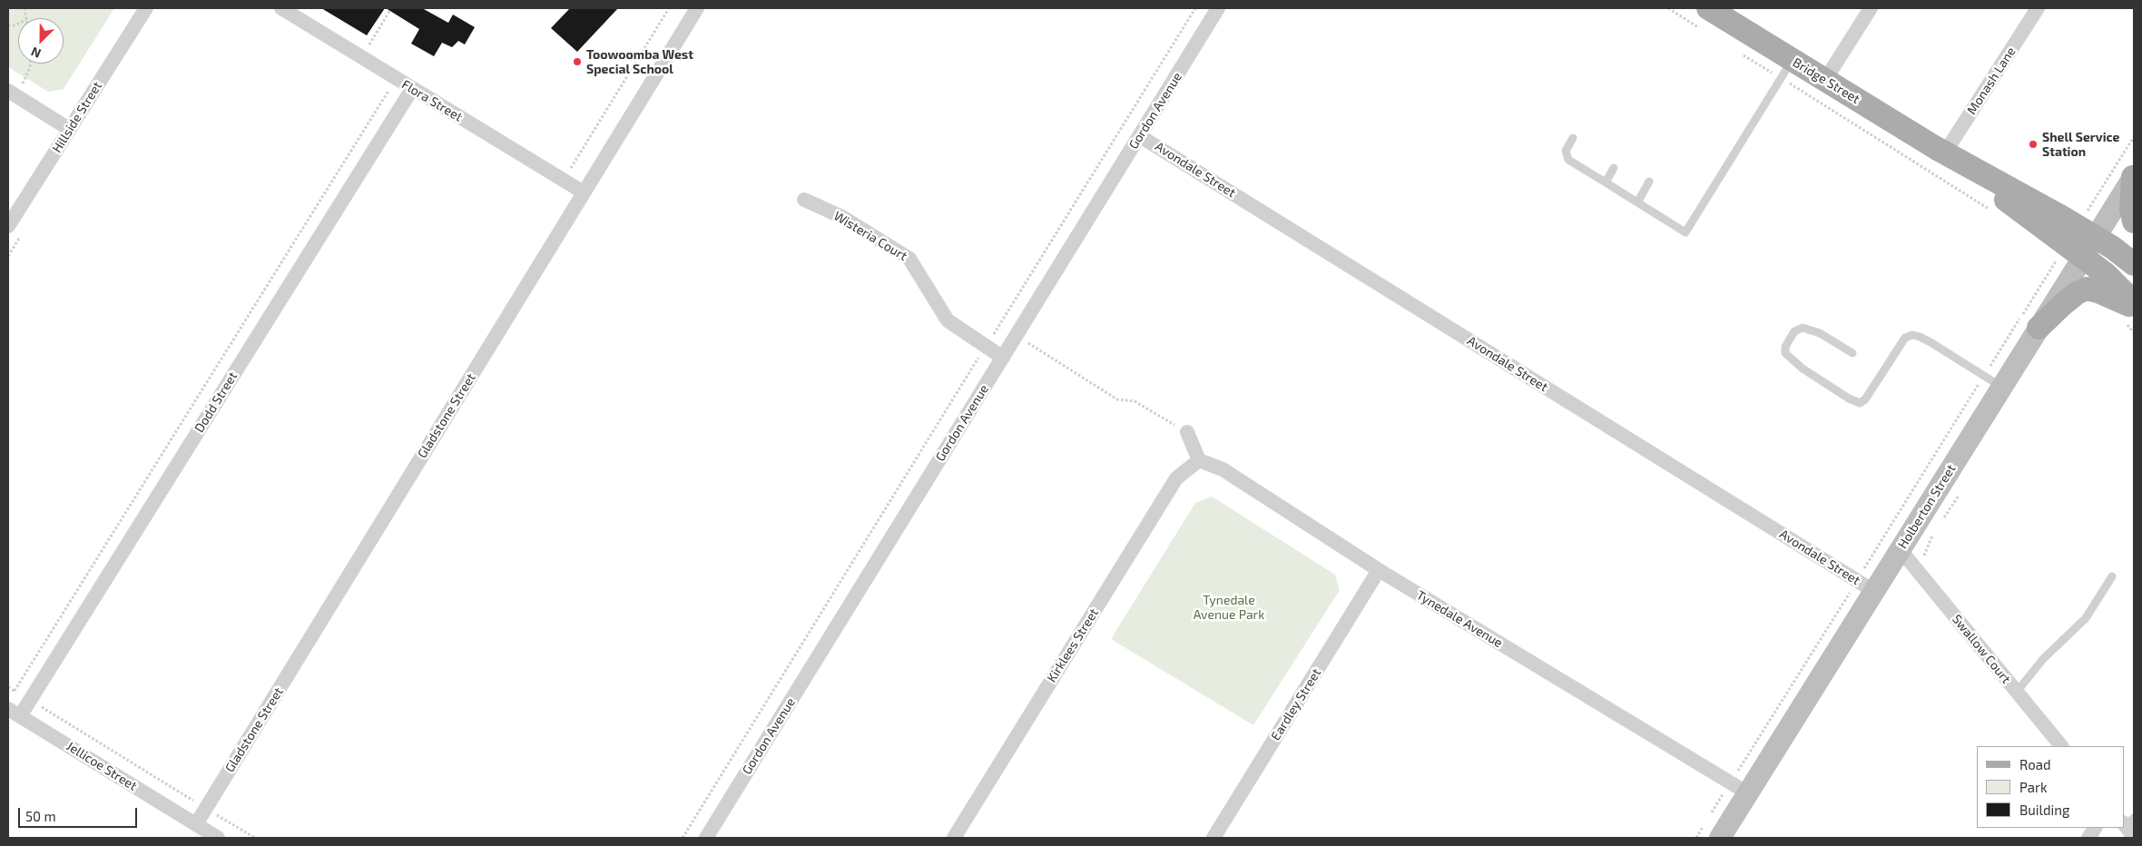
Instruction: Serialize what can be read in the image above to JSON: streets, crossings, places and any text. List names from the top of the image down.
{
  "streets": {
    "main road": ["Bridge Street", "Holberton Street"],
    "street": [
      "Monash Lane",
      "Flora Street",
      "Gordon Avenue",
      "Hillside Street",
      "Avondale Street",
      "Wisteria Court",
      "Dodd Street",
      "Gladstone Street",
      "Tynedale Avenue",
      "Kirklees Street",
      "Swallow Court",
      "Eardley Street",
      "Jellicoe Street"
    ]
  },
  "crossings": [
    ["Bridge Street", "Monash Lane"],
    ["Bridge Street", "Holberton Street"],
    ["Flora Street", "Dodd Street"],
    ["Flora Street", "Gladstone Street"],
    ["Gordon Avenue", "Avondale Street"],
    ["Gordon Avenue", "Wisteria Court"],
    ["Avondale Street", "Holberton Street"],
    ["Dodd Street", "Jellicoe Street"],
    ["Gladstone Street", "Jellicoe Street"],
    ["Holberton Street", "Tynedale Avenue"],
    ["Holberton Street", "Swallow Court"],
    ["Tynedale Avenue", "Kirklees Street"],
    ["Tynedale Avenue", "Eardley Street"]
  ],
  "parks": ["Tynedale Avenue Park"],
  "places": ["Toowoomba West Special School", "Shell Service Station"],
  "legend": ["Road", "Park", "Building"],
  "scale_bar": "50 m",
  "north": "bottom left"
}
